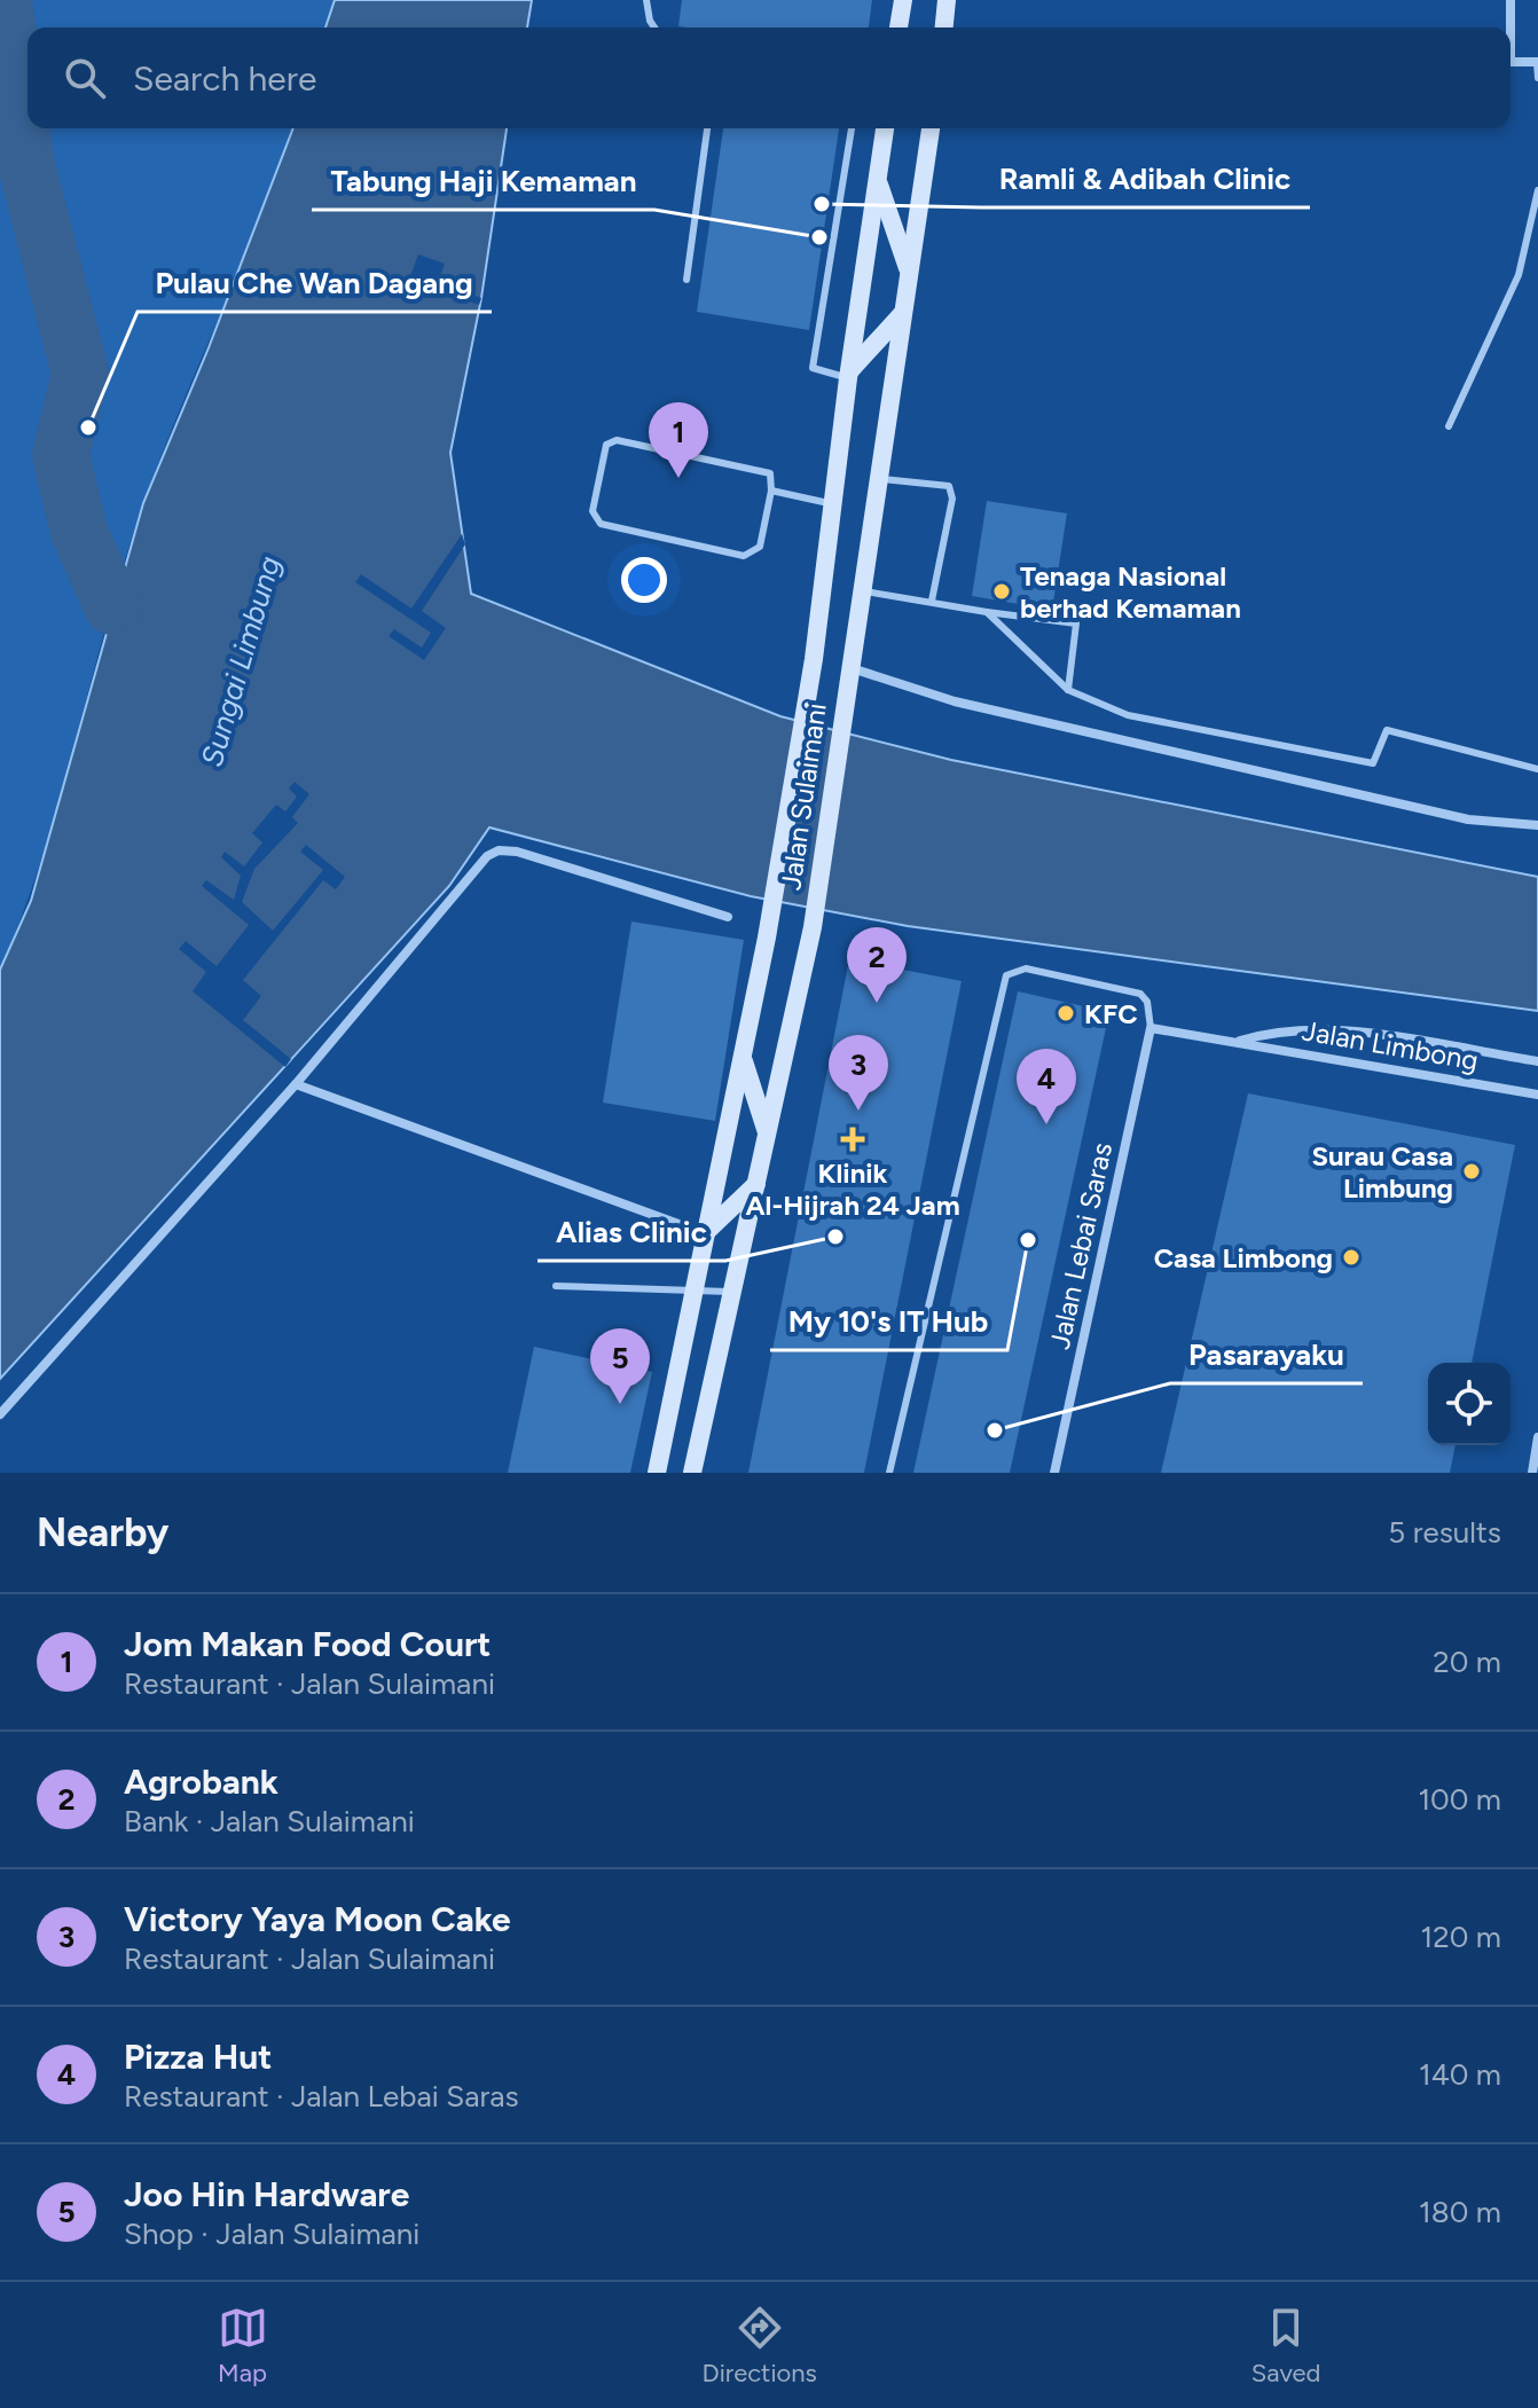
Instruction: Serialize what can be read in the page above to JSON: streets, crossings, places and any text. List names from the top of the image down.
{
  "streets": {
    "main road": ["Jalan Sulaimani"],
    "street": ["Jalan Limbong", "Jalan Lebai Saras"]
  },
  "crossings": [
    ["Jalan Limbong", "Jalan Lebai Saras"]
  ],
  "water": ["Sungai Limbung"],
  "places": {
    "other": [
      "Ramli & Adibah Clinic",
      "Tabung Haji Kemaman",
      "Pulau Che Wan Dagang",
      "Tenaga Nasional berhad Kemaman",
      "KFC",
      "Surau Casa Limbung",
      "Alias Clinic",
      "My 10's IT Hub",
      "Casa Limbong",
      "Pasarayaku"
    ],
    "health": ["Klinik Al-Hijrah 24 Jam"]
  },
  "page": {
    "search": "Search here",
    "pins": [
      "1",
      "2",
      "3",
      "4",
      "5"
    ],
    "heading": ["Nearby", "5 results"],
    "list": [
      {
        "mark": "1",
        "name": "Jom Makan Food Court",
        "note": "Restaurant · Jalan Sulaimani",
        "value": "20 m"
      },
      {
        "mark": "2",
        "name": "Agrobank",
        "note": "Bank · Jalan Sulaimani",
        "value": "100 m"
      },
      {
        "mark": "3",
        "name": "Victory Yaya Moon Cake",
        "note": "Restaurant · Jalan Sulaimani",
        "value": "120 m"
      },
      {
        "mark": "4",
        "name": "Pizza Hut",
        "note": "Restaurant · Jalan Lebai Saras",
        "value": "140 m"
      },
      {
        "mark": "5",
        "name": "Joo Hin Hardware",
        "note": "Shop · Jalan Sulaimani",
        "value": "180 m"
      }
    ],
    "nav": ["Map", "Directions", "Saved"]
  }
}
